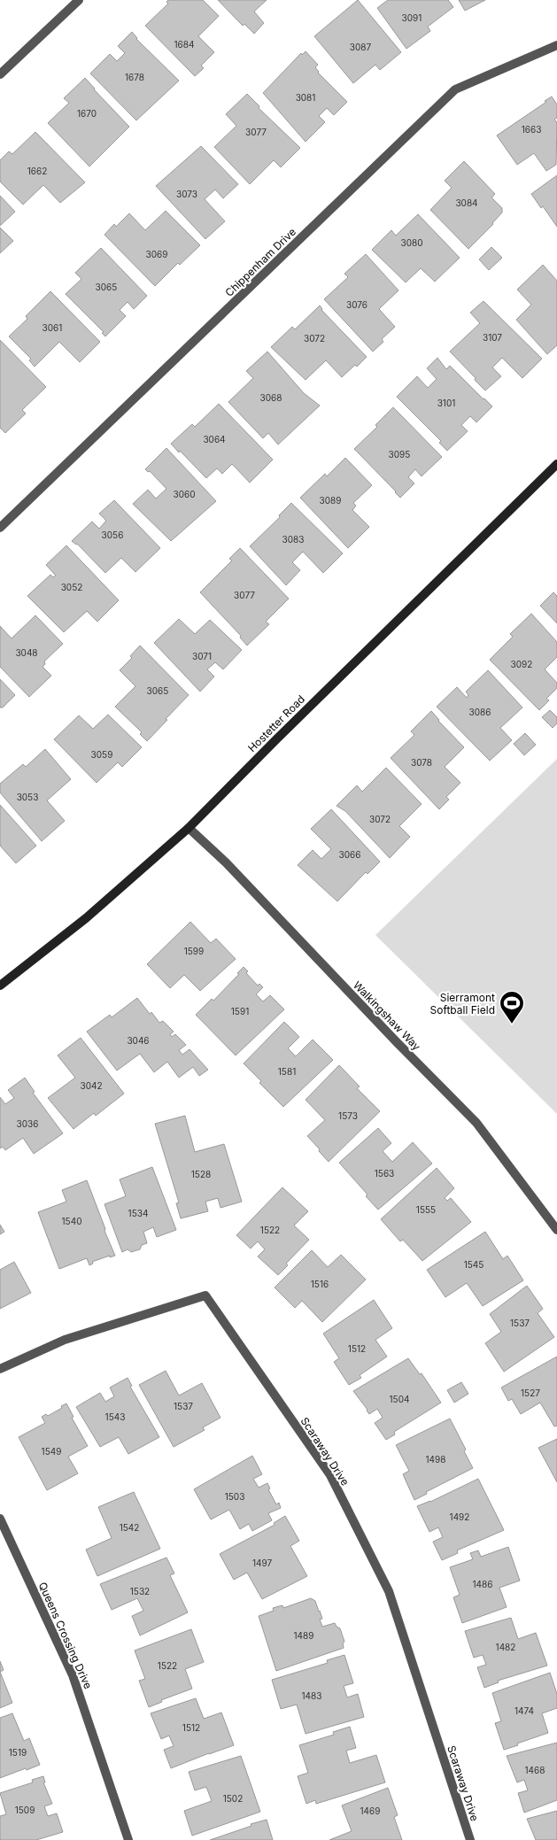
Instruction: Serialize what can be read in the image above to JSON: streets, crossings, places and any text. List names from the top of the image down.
{
  "streets": {
    "main road": ["Hostetter Road"],
    "street": [
      "Chippenham Drive",
      "Walkingshaw Way",
      "Scaraway Drive",
      "Queens Crossing Drive"
    ]
  },
  "crossings": [
    ["Hostetter Road", "Walkingshaw Way"]
  ],
  "places": {
    "sports": ["Sierramont Softball Field"]
  },
  "house_numbers": [
    "3091",
    "1684",
    "3087",
    "1678",
    "3081",
    "1670",
    "1663",
    "3077",
    "1662",
    "3073",
    "3084",
    "3080",
    "3069",
    "3065",
    "3076",
    "3061",
    "3107",
    "3072",
    "3068",
    "3101",
    "3064",
    "3095",
    "3060",
    "3089",
    "3056",
    "3083",
    "3052",
    "3077",
    "3048",
    "3071",
    "3092",
    "3065",
    "3086",
    "3059",
    "3078",
    "3053",
    "3072",
    "3066",
    "1599",
    "1591",
    "3046",
    "1581",
    "3042",
    "1573",
    "3036",
    "1563",
    "1528",
    "1555",
    "1534",
    "1540",
    "1522",
    "1545",
    "1516",
    "1537",
    "1512",
    "1527",
    "1504",
    "1537",
    "1543",
    "1549",
    "1498",
    "1503",
    "1492",
    "1542",
    "1497",
    "1486",
    "1532",
    "1489",
    "1482",
    "1522",
    "1483",
    "1474",
    "1512",
    "1519",
    "1468",
    "1502",
    "1509",
    "1469"
  ]
}
